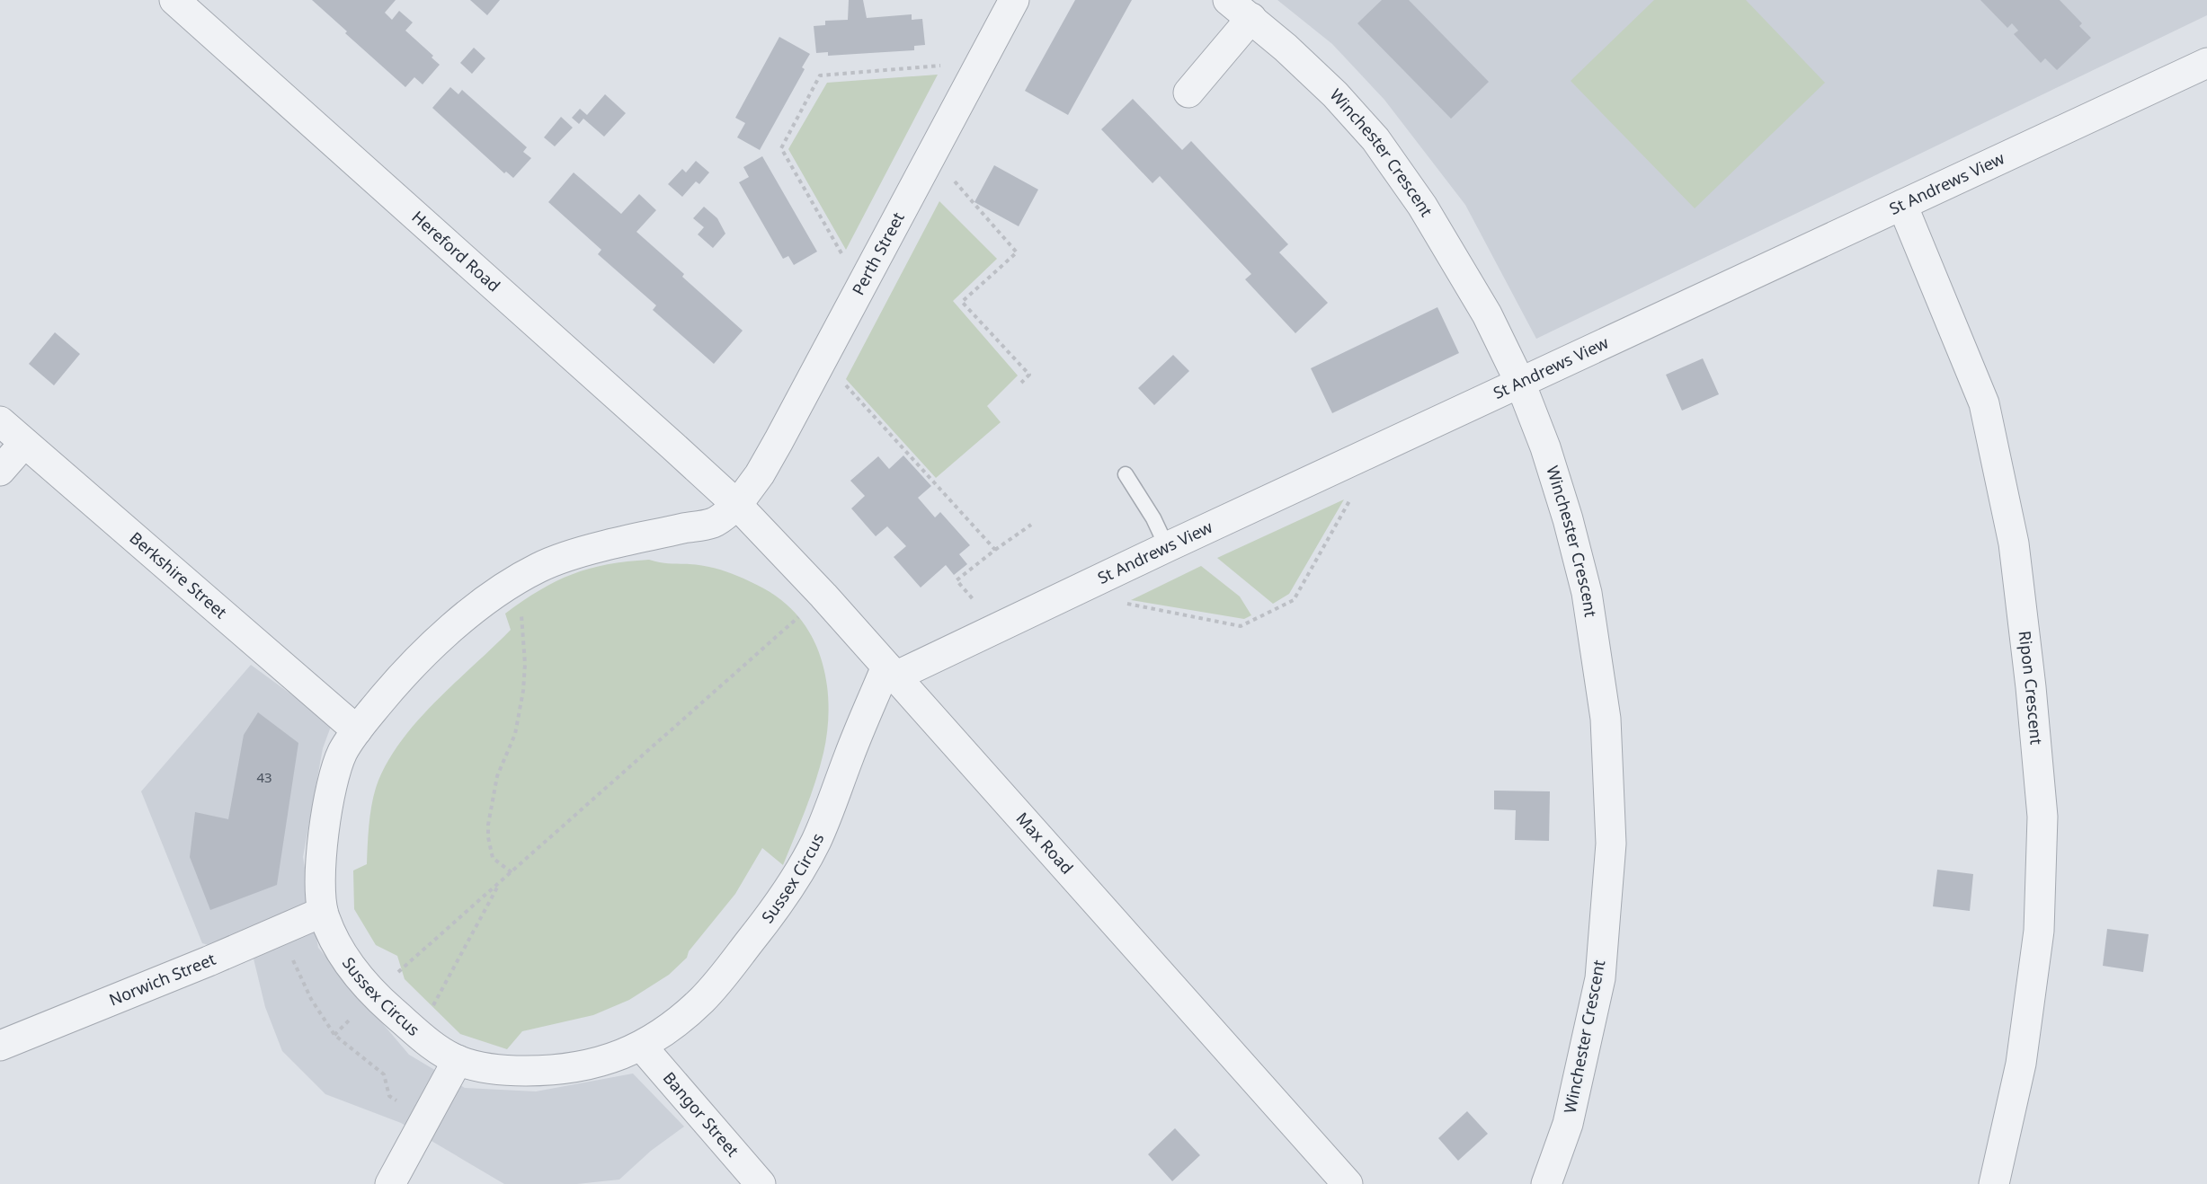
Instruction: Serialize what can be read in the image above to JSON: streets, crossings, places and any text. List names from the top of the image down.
{
  "streets": {
    "street": [
      "Winchester Crescent",
      "St Andrews View",
      "Hereford Road",
      "Perth Street",
      "Berkshire Street",
      "Ripon Crescent",
      "Max Road",
      "Sussex Circus",
      "Norwich Street",
      "Bangor Street"
    ]
  },
  "crossings": [
    ["Winchester Crescent", "St Andrews View"],
    ["St Andrews View", "Ripon Crescent"],
    ["St Andrews View", "Max Road"],
    ["St Andrews View", "Sussex Circus"],
    ["Hereford Road", "Perth Street"],
    ["Hereford Road", "Max Road"],
    ["Hereford Road", "Sussex Circus"],
    ["Perth Street", "Max Road"],
    ["Perth Street", "Sussex Circus"],
    ["Berkshire Street", "Sussex Circus"],
    ["Max Road", "Sussex Circus"],
    ["Sussex Circus", "Norwich Street"],
    ["Sussex Circus", "Bangor Street"]
  ],
  "house_numbers": ["43"]
}
